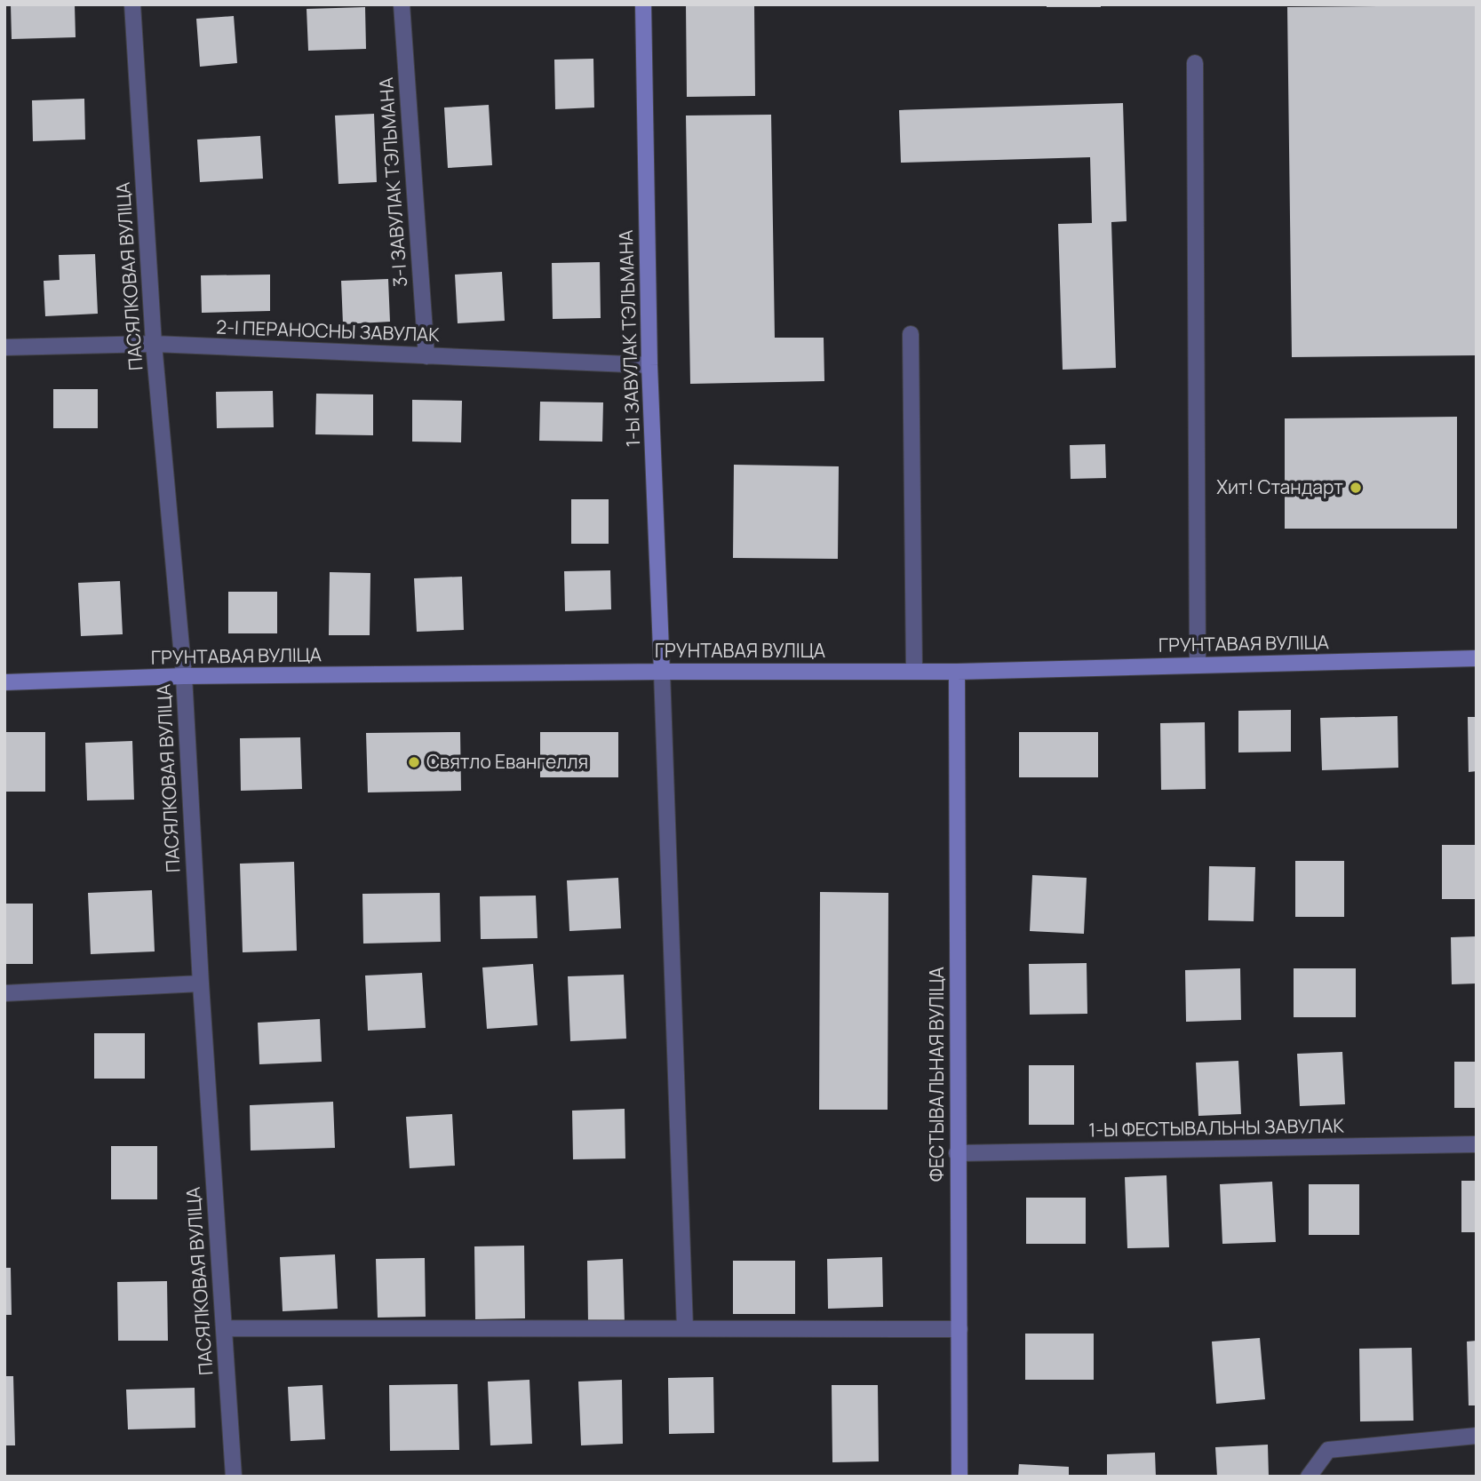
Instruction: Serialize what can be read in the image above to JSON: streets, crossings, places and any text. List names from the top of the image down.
{
  "streets": {
    "main road": ["1-Ы ЗАВУЛАК ТЭЛЬМАНА", "ГРУНТАВАЯ ВУЛІЦА", "ФЕСТЫВАЛЬНАЯ ВУЛІЦА"],
    "street": [
      "3-І ЗАВУЛАК ТЭЛЬМАНА",
      "ПАСЯЛКОВАЯ ВУЛІЦА",
      "2-І ПЕРАНОСНЫ ЗАВУЛАК",
      "1-Ы ФЕСТЫВАЛЬНЫ ЗАВУЛАК"
    ]
  },
  "crossings": [
    ["3-І ЗАВУЛАК ТЭЛЬМАНА", "2-І ПЕРАНОСНЫ ЗАВУЛАК"],
    ["ПАСЯЛКОВАЯ ВУЛІЦА", "2-І ПЕРАНОСНЫ ЗАВУЛАК"],
    ["ПАСЯЛКОВАЯ ВУЛІЦА", "ГРУНТАВАЯ ВУЛІЦА"],
    ["2-І ПЕРАНОСНЫ ЗАВУЛАК", "1-Ы ЗАВУЛАК ТЭЛЬМАНА"],
    ["1-Ы ЗАВУЛАК ТЭЛЬМАНА", "ГРУНТАВАЯ ВУЛІЦА"],
    ["ГРУНТАВАЯ ВУЛІЦА", "ФЕСТЫВАЛЬНАЯ ВУЛІЦА"],
    ["ФЕСТЫВАЛЬНАЯ ВУЛІЦА", "1-Ы ФЕСТЫВАЛЬНЫ ЗАВУЛАК"]
  ],
  "places": ["Хит! Стандарт", "Святло Евангелля"]
}
